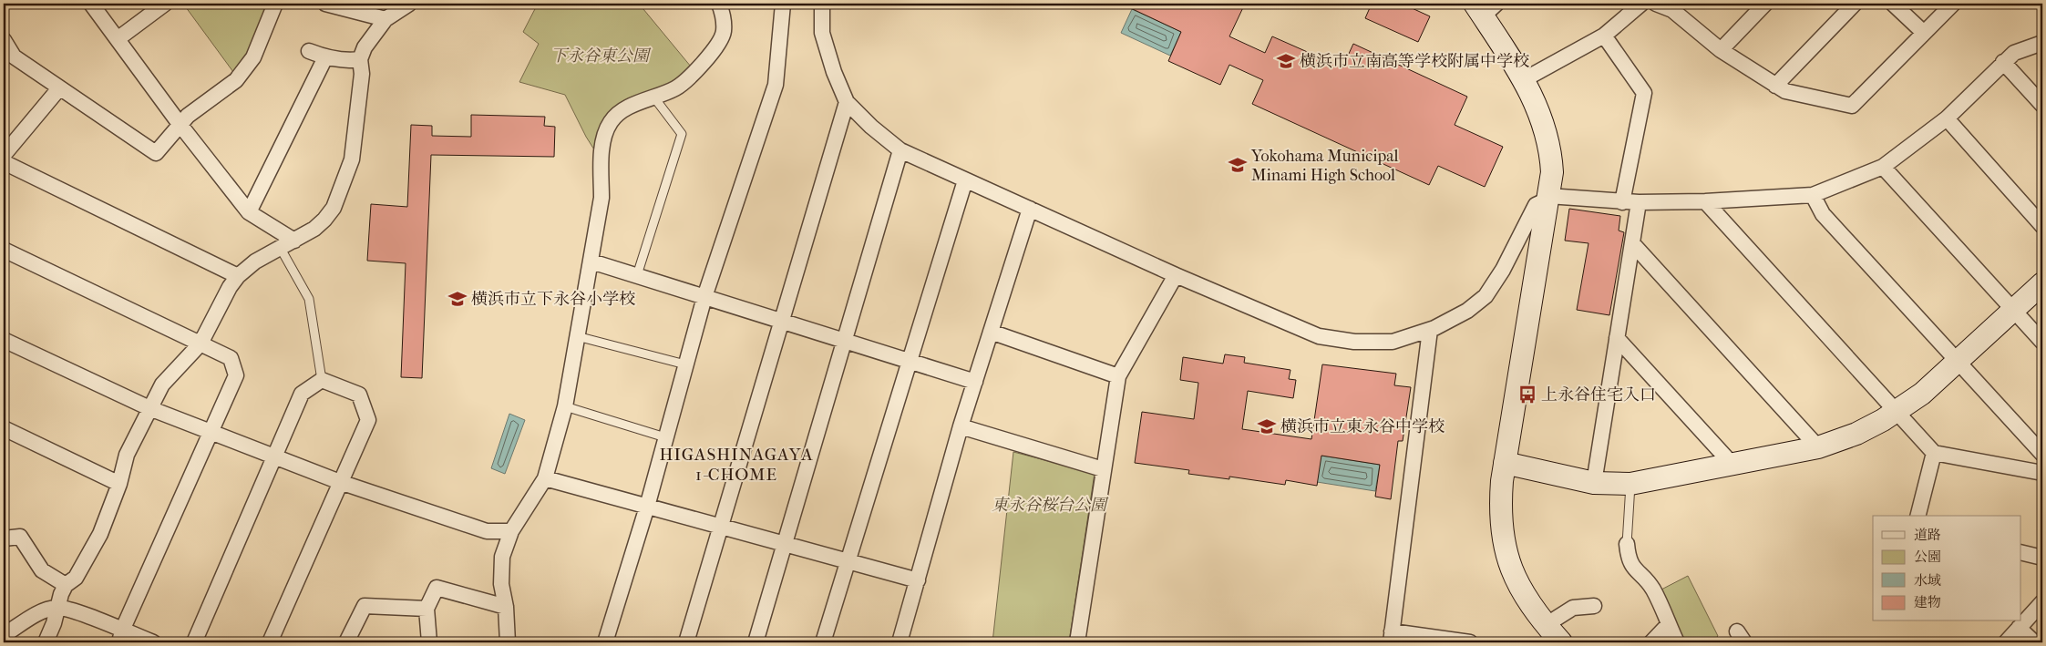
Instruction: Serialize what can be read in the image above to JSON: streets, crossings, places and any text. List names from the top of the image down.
{
  "districts": ["HIGASHINAGAYA 1-CHOME"],
  "parks": ["下永谷東公園", "東永谷桜台公園"],
  "places": {
    "school or university": [
      "横浜市立南高等学校附属中学校",
      "Yokohama Municipal Minami High School",
      "横浜市立下永谷小学校",
      "横浜市立東永谷中学校"
    ],
    "bus stop": ["上永谷住宅入口"]
  },
  "legend": [
    "道路",
    "公園",
    "水域",
    "建物"
  ]
}
